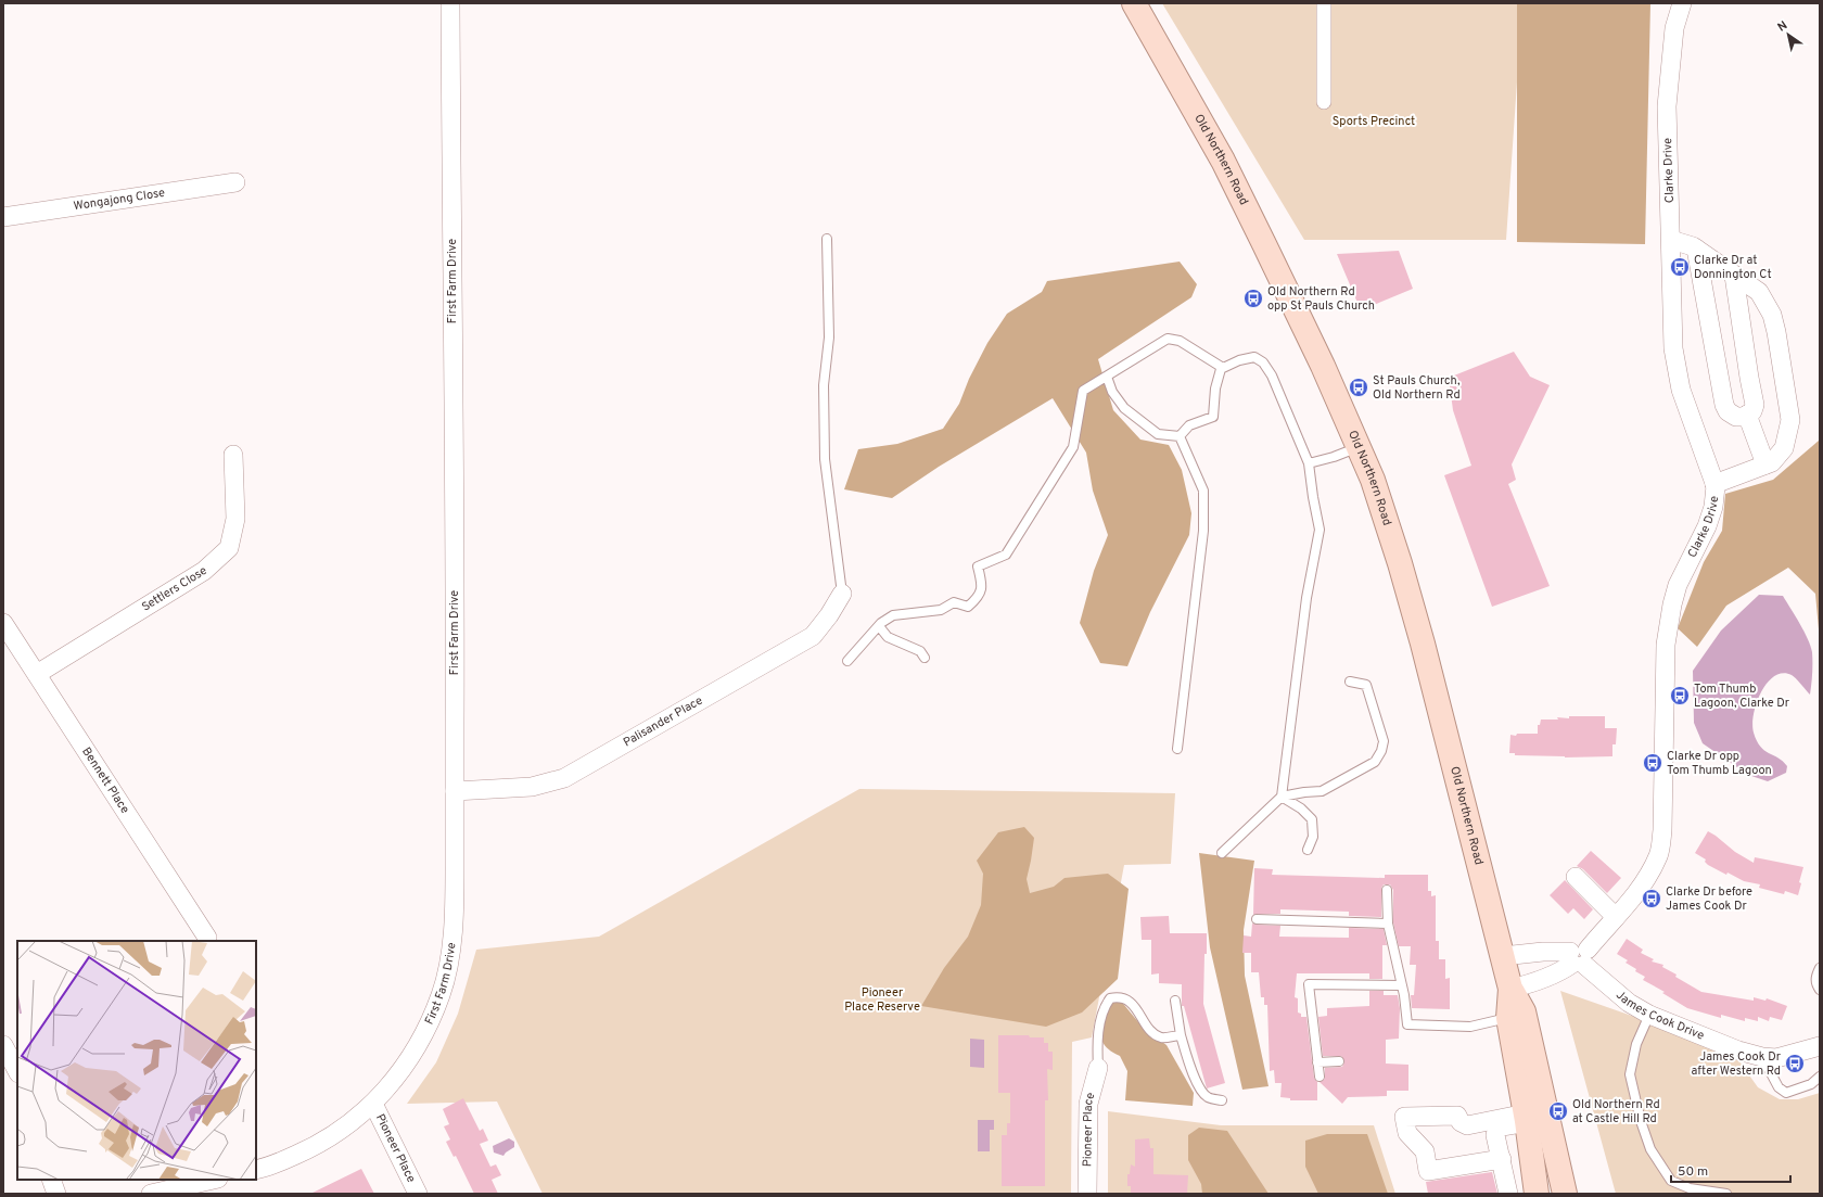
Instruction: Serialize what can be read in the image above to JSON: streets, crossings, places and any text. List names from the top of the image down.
{
  "streets": {
    "main road": ["Old Northern Road"],
    "street": [
      "Clarke Drive",
      "Wongajong Close",
      "First Farm Drive",
      "Settlers Close",
      "Palisander Place",
      "Bennett Place",
      "James Cook Drive",
      "Pioneer Place"
    ]
  },
  "crossings": [
    ["Old Northern Road", "Clarke Drive"],
    ["Clarke Drive", "James Cook Drive"],
    ["First Farm Drive", "Palisander Place"],
    ["First Farm Drive", "Pioneer Place"],
    ["Settlers Close", "Bennett Place"]
  ],
  "parks": ["Sports Precinct", "Pioneer Place Reserve"],
  "places": {
    "bus stop": [
      "Clarke Dr at Donnington Ct",
      "Old Northern Rd opp St Pauls Church",
      "St Pauls Church, Old Northern Rd",
      "Tom Thumb Lagoon, Clarke Dr",
      "Clarke Dr opp Tom Thumb Lagoon",
      "Clarke Dr before James Cook Dr",
      "James Cook Dr after Western Rd",
      "Old Northern Rd at Castle Hill Rd"
    ]
  },
  "scale_bar": "50 m",
  "north": "top left"
}
